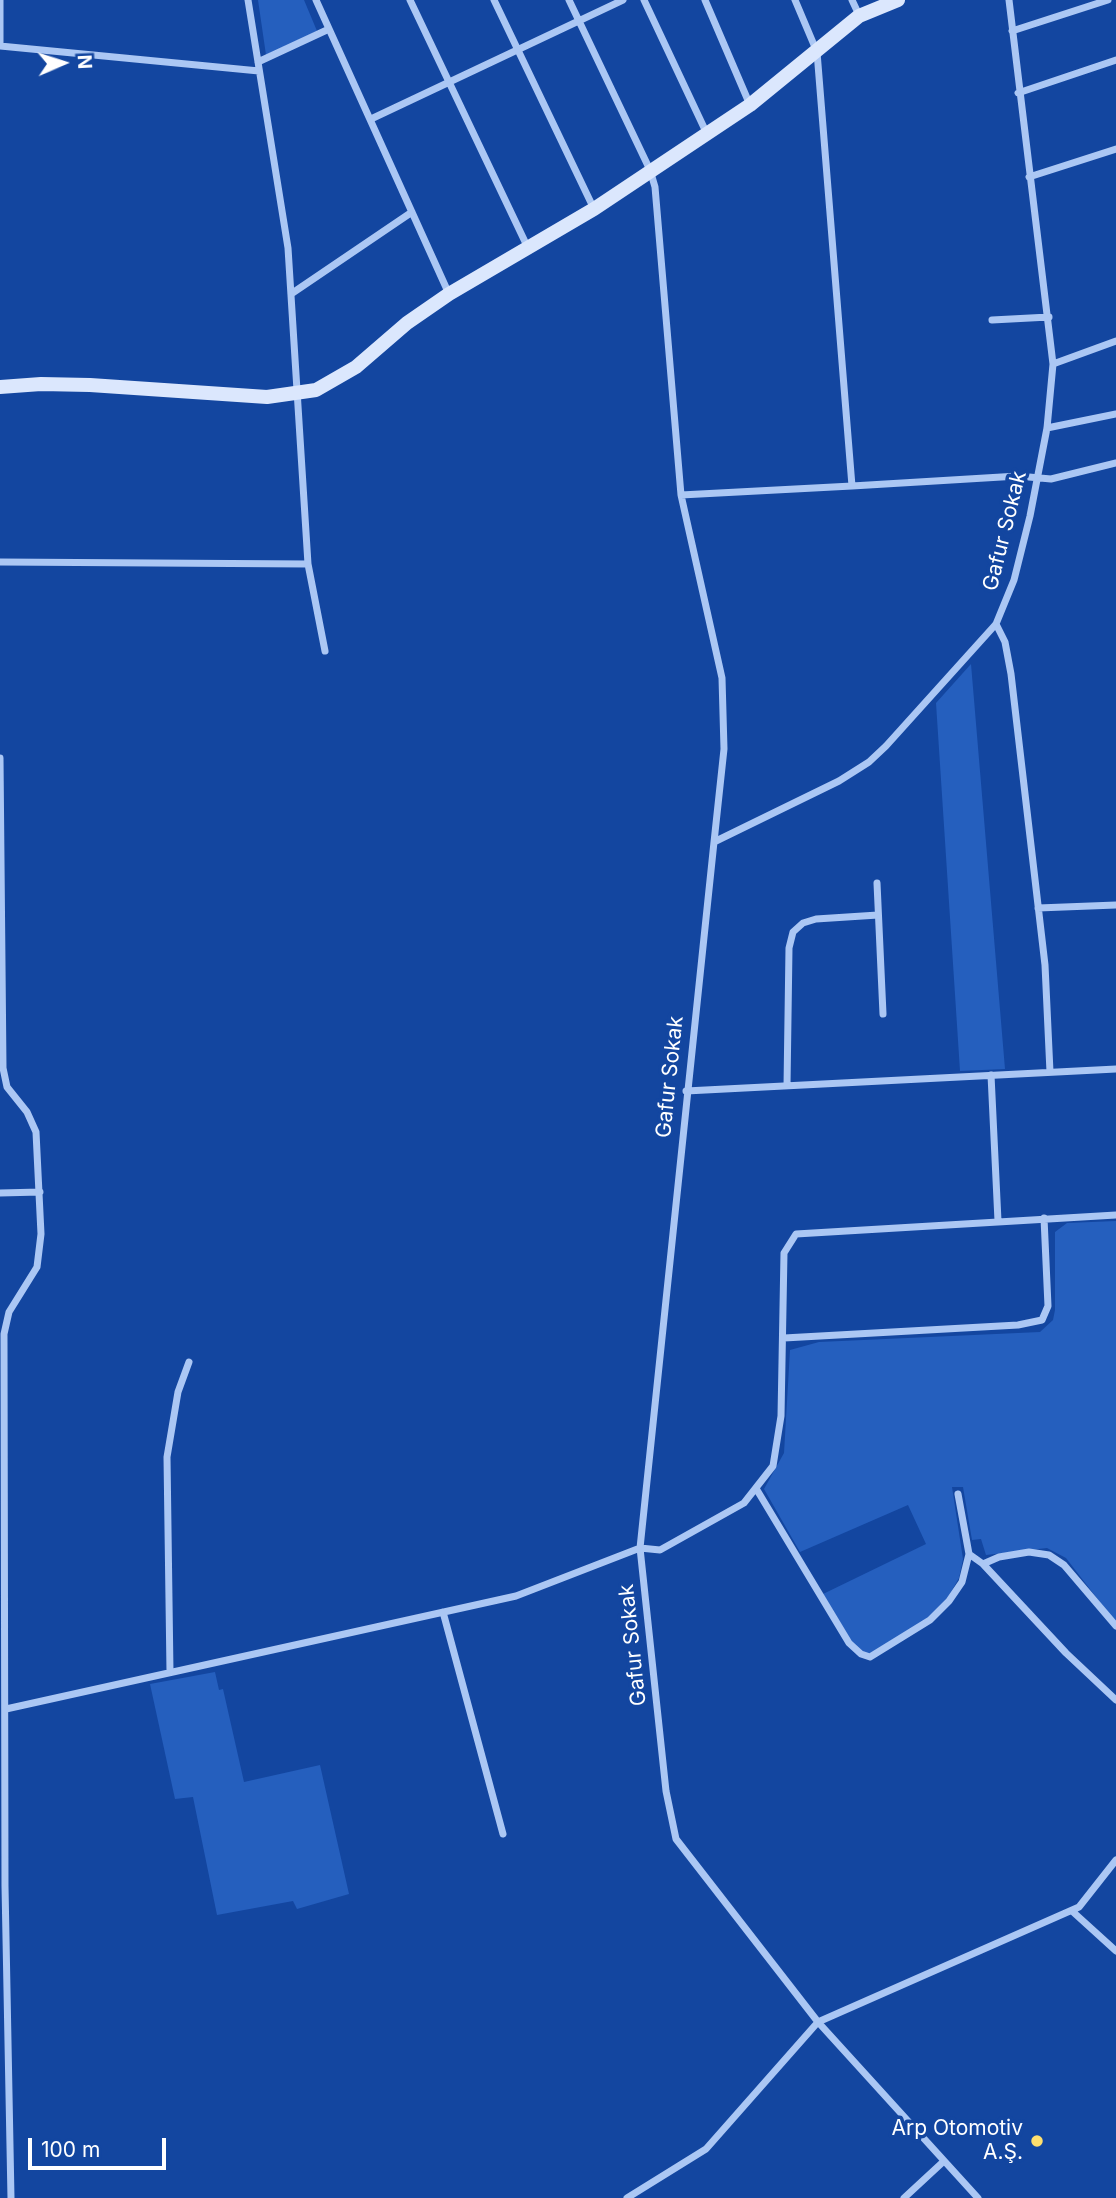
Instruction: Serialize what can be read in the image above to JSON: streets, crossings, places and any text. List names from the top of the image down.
{
  "streets": {
    "street": ["Gafur Sokak"]
  },
  "places": ["Arp Otomotiv A.Ş."],
  "scale_bar": "100 m",
  "north": "right"
}
